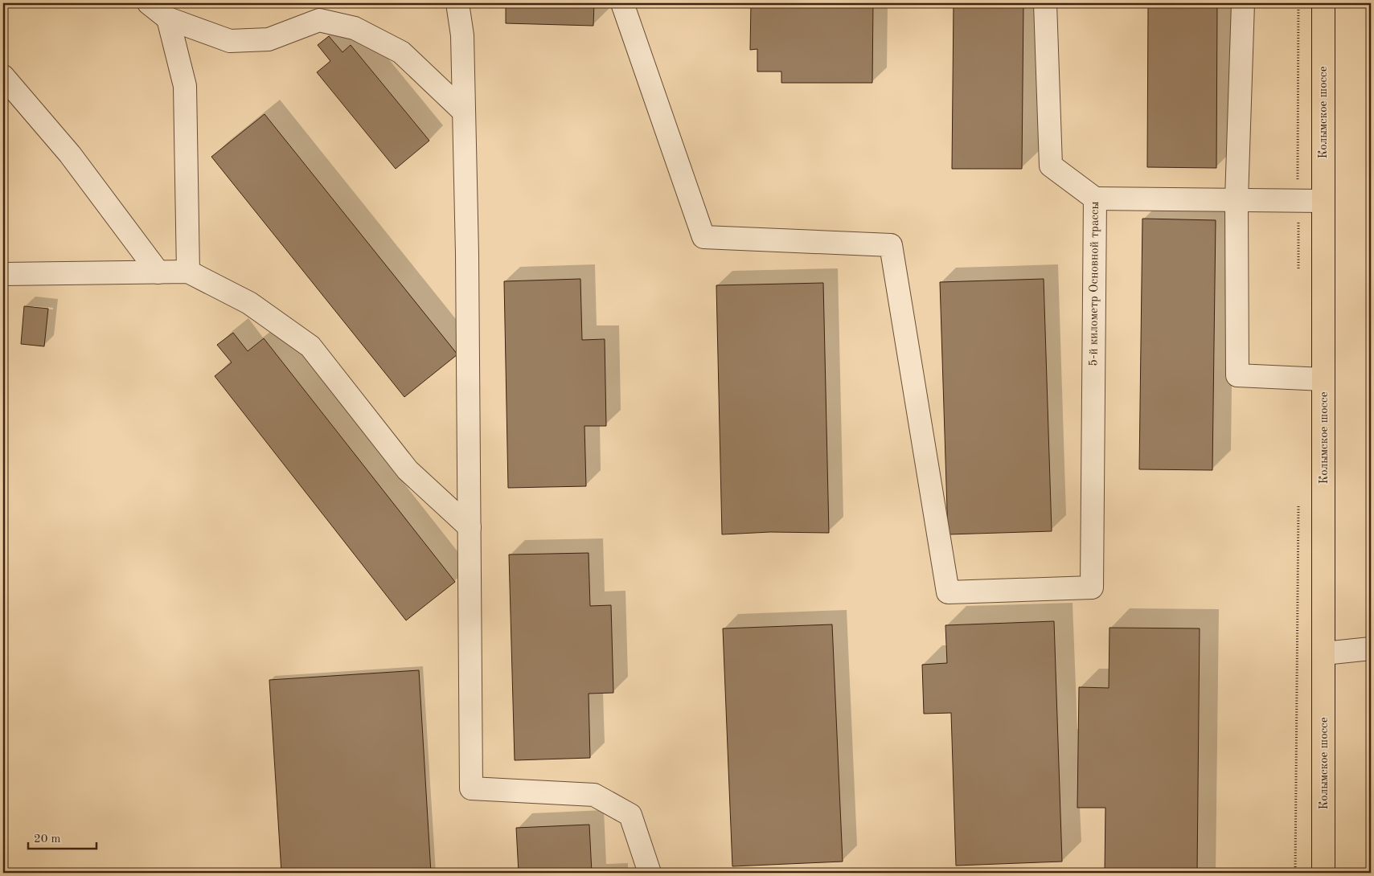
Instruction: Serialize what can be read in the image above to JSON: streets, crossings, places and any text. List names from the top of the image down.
{
  "streets": {
    "highway": ["Колымское шоссе"],
    "street": ["5-й километр Основной трассы"]
  },
  "scale_bar": "20 m"
}
